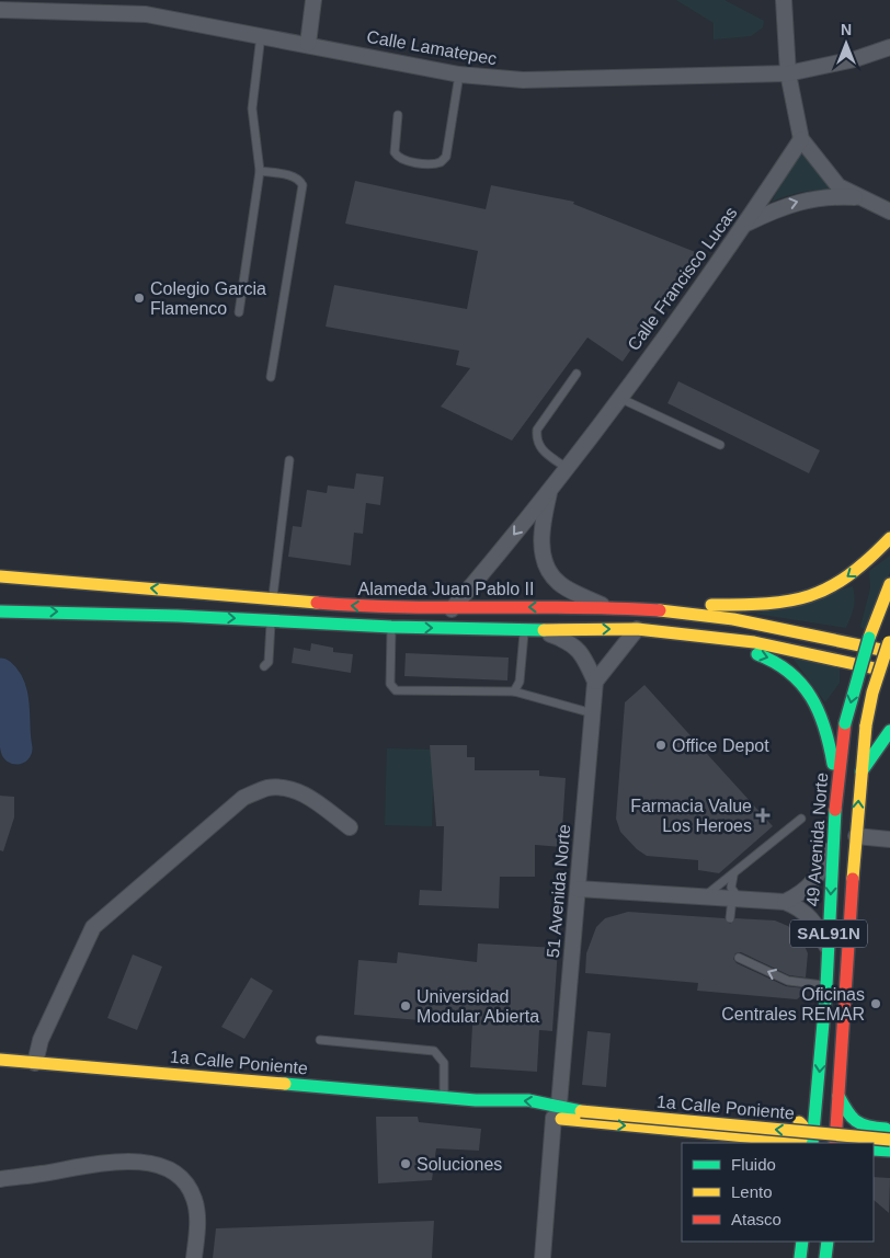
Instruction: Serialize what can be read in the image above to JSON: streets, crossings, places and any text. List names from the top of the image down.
{
  "streets": {
    "main road": [
      "Alameda Juan Pablo II",
      "49 Avenida Norte",
      "SAL91N",
      "1a Calle Poniente"
    ],
    "street": ["Calle Lamatepec", "Calle Francisco Lucas", "51 Avenida Norte"]
  },
  "crossings": [
    ["Calle Francisco Lucas", "Alameda Juan Pablo II"],
    ["Alameda Juan Pablo II", "SAL91N"],
    ["49 Avenida Norte", "1a Calle Poniente"],
    ["51 Avenida Norte", "1a Calle Poniente"]
  ],
  "places": {
    "other": [
      "Colegio Garcia Flamenco",
      "Office Depot",
      "Oficinas Centrales REMAR",
      "Universidad Modular Abierta",
      "Soluciones"
    ],
    "health": ["Farmacia Value Los Heroes"]
  },
  "legend": ["Fluido", "Lento", "Atasco"],
  "north": "top"
}
